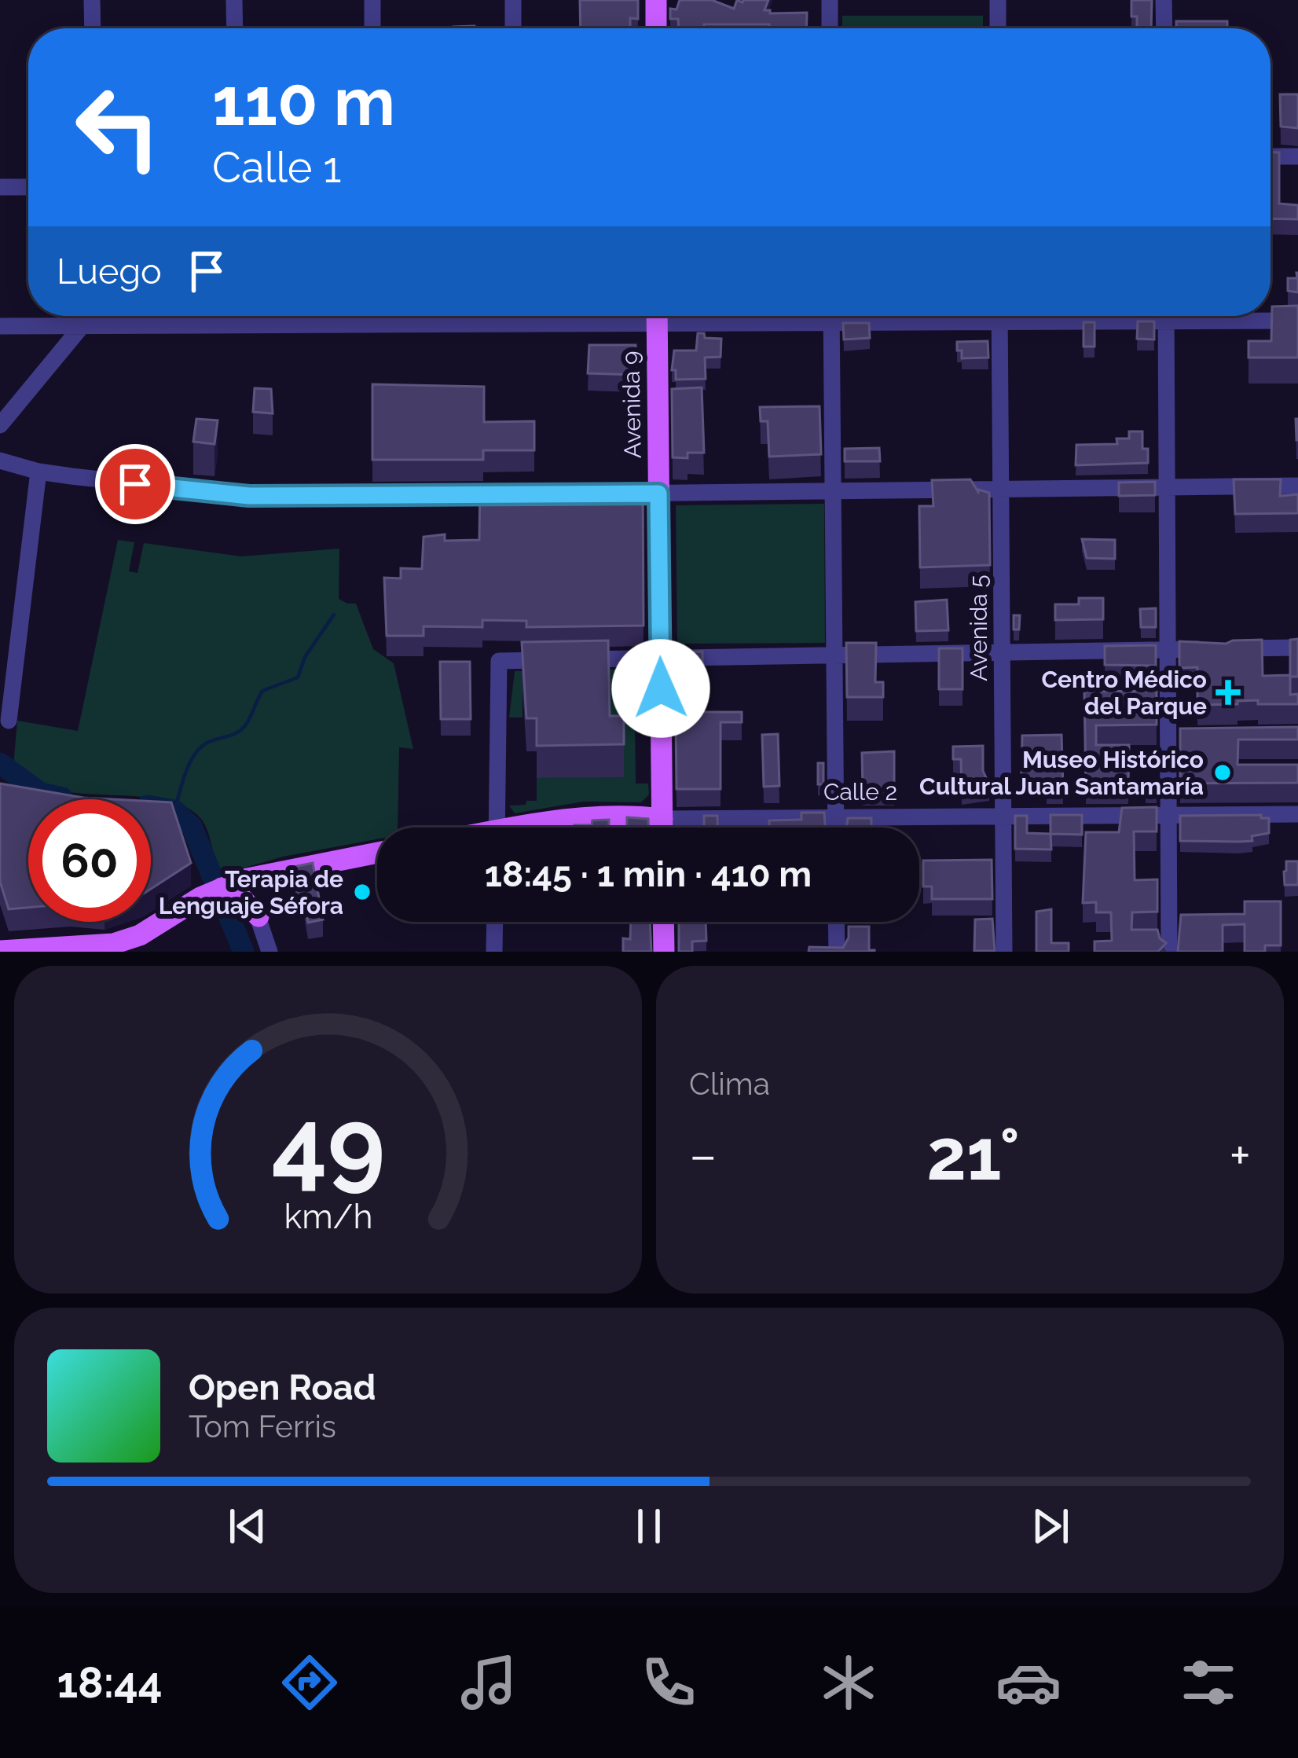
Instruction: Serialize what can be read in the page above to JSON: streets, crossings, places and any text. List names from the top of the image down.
{
  "streets": {
    "main road": ["Avenida 9", "Calle 2"],
    "street": ["Avenida 5"]
  },
  "crossings": [
    ["Avenida 9", "Calle 2"],
    ["Avenida 5", "Calle 2"]
  ],
  "places": {
    "health": ["Centro Médico del Parque"],
    "other": ["Museo Histórico Cultural Juan Santamaría", "Terapia de Lenguaje Séfora"]
  },
  "page": {
    "turn": ["110 m", "Calle 1"],
    "then": "Luego",
    "limit": "60",
    "trip": "18:45 · 1 min · 410 m",
    "tile": "Clima",
    "heat": ["−", "21°", "+"],
    "song": ["Open Road", "Tom Ferris"],
    "tabs": "18:44",
    "gauge": ["49", "km/h"]
  }
}
